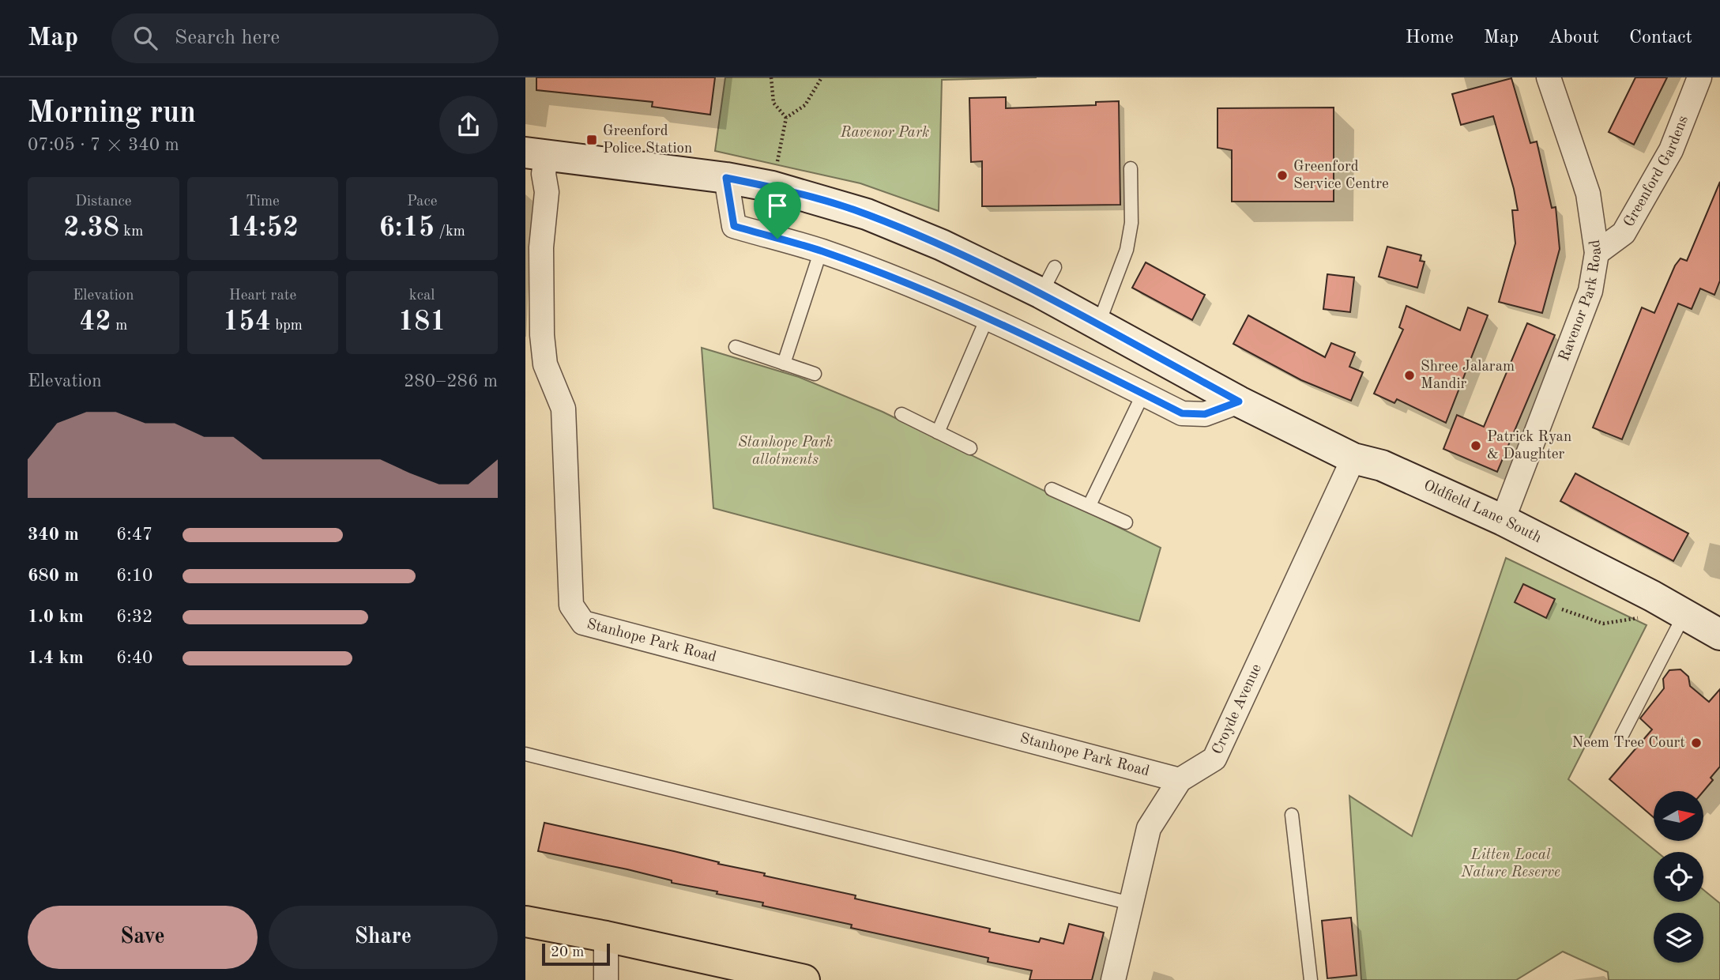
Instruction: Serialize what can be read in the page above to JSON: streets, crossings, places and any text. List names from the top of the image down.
{
  "streets": {
    "street": [
      "Greenford Gardens",
      "Ravenor Park Road",
      "Oldfield Lane South",
      "Stanhope Park Road",
      "Croyde Avenue"
    ]
  },
  "crossings": [
    ["Greenford Gardens", "Ravenor Park Road"],
    ["Ravenor Park Road", "Oldfield Lane South"],
    ["Oldfield Lane South", "Stanhope Park Road"],
    ["Oldfield Lane South", "Croyde Avenue"],
    ["Stanhope Park Road", "Croyde Avenue"]
  ],
  "parks": ["Ravenor Park", "Stanhope Park allotments", "Litten Local Nature Reserve"],
  "places": {
    "transit": ["Greenford Police Station"],
    "other": [
      "Greenford Service Centre",
      "Shree Jalaram Mandir",
      "Patrick Ryan & Daughter",
      "Neem Tree Court"
    ]
  },
  "scale_bar": "20 m",
  "north": "right",
  "page": {
    "header": "Map",
    "search": "Search here",
    "nav": [
      "Home",
      "Map",
      "About",
      "Contact"
    ],
    "heading": ["Morning run", "07:05 · 7 × 340 m"],
    "stats": [
      ["Distance", "2.38 km"],
      ["Time", "14:52"],
      ["Pace", "6:15 /km"],
      ["Elevation", "42 m"],
      ["Heart rate", "154 bpm"],
      ["kcal", "181"]
    ],
    "chart": ["Elevation", "280–286 m"],
    "list": [
      {
        "name": "340 m",
        "note": "6:47"
      },
      {
        "name": "680 m",
        "note": "6:10"
      },
      {
        "name": "1.0 km",
        "note": "6:32"
      },
      {
        "name": "1.4 km",
        "note": "6:40"
      }
    ],
    "buttons": ["Save", "Share"],
    "scale": "20 m"
  }
}
